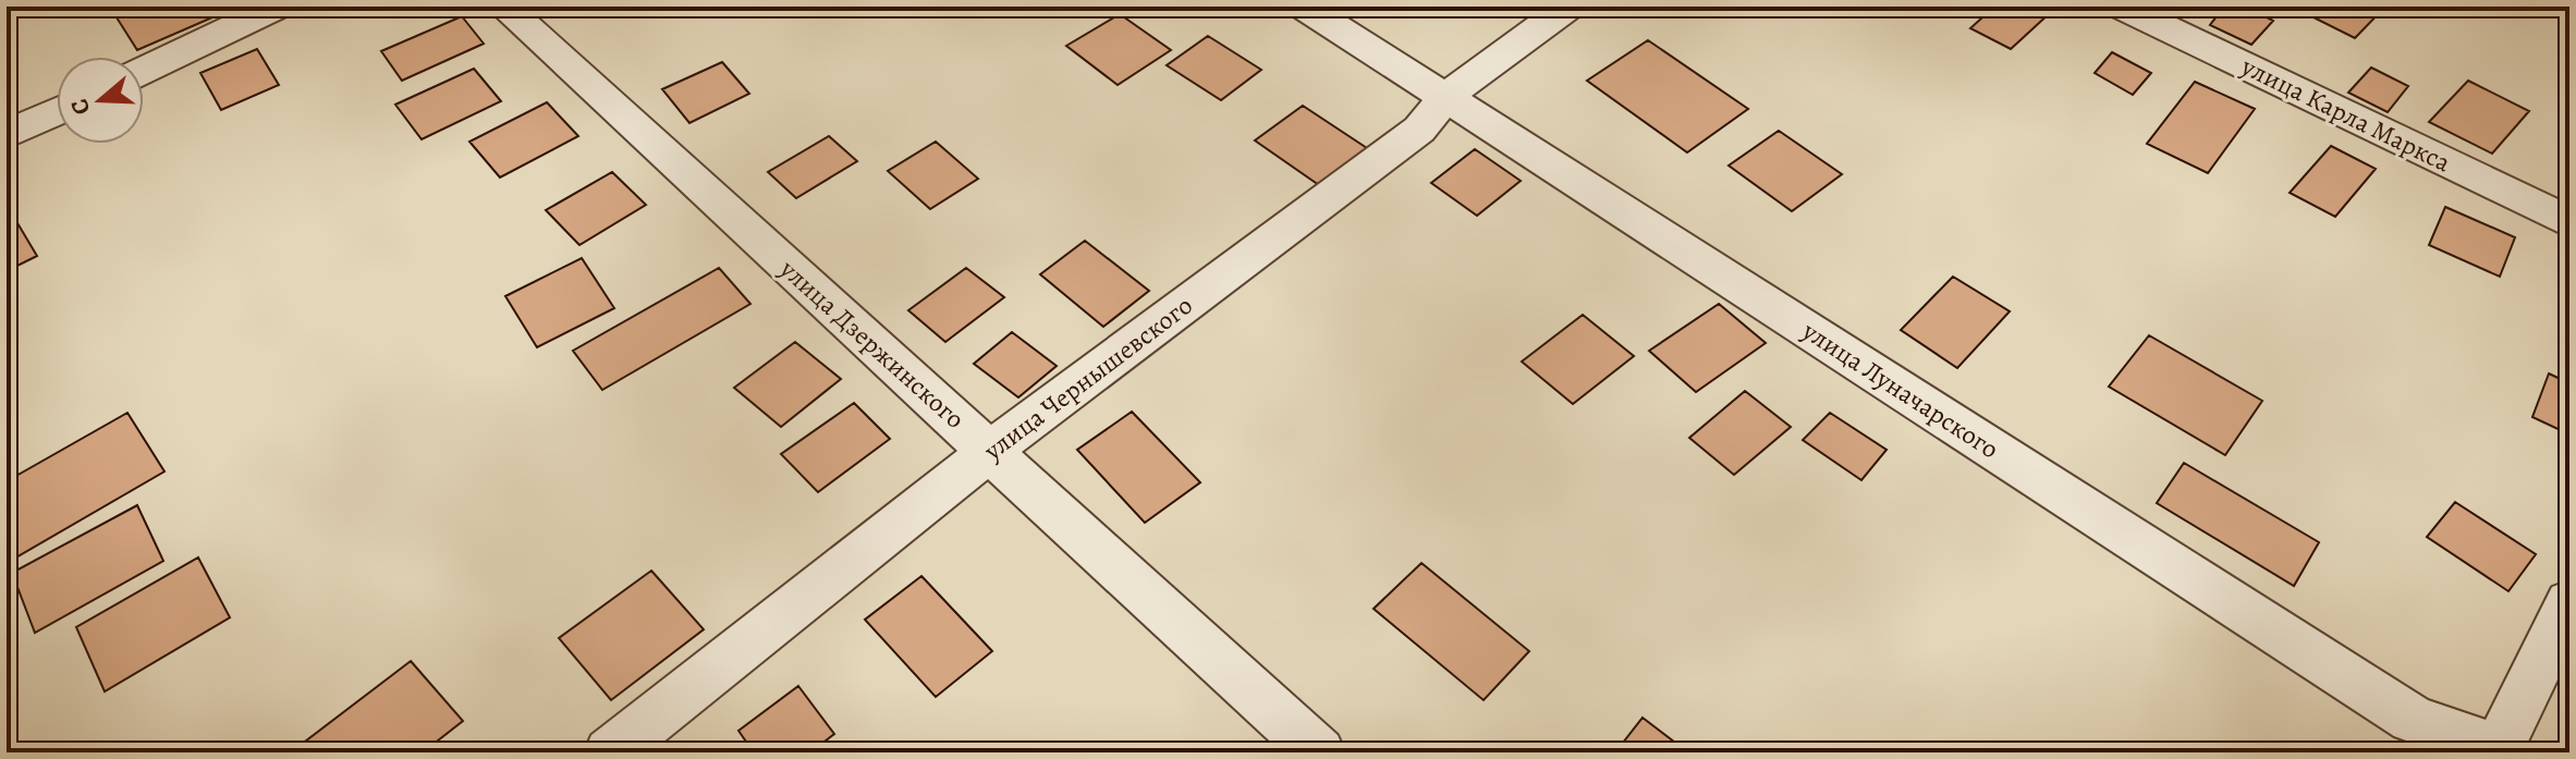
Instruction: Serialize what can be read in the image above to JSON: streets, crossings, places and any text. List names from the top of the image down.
{
  "streets": {
    "street": [
      "улица Карла Маркса",
      "улица Дзержинского",
      "улица Чернышевского",
      "улица Луначарского"
    ]
  },
  "crossings": [
    ["улица Дзержинского", "улица Чернышевского"],
    ["улица Чернышевского", "улица Луначарского"]
  ],
  "north": "left"
}
